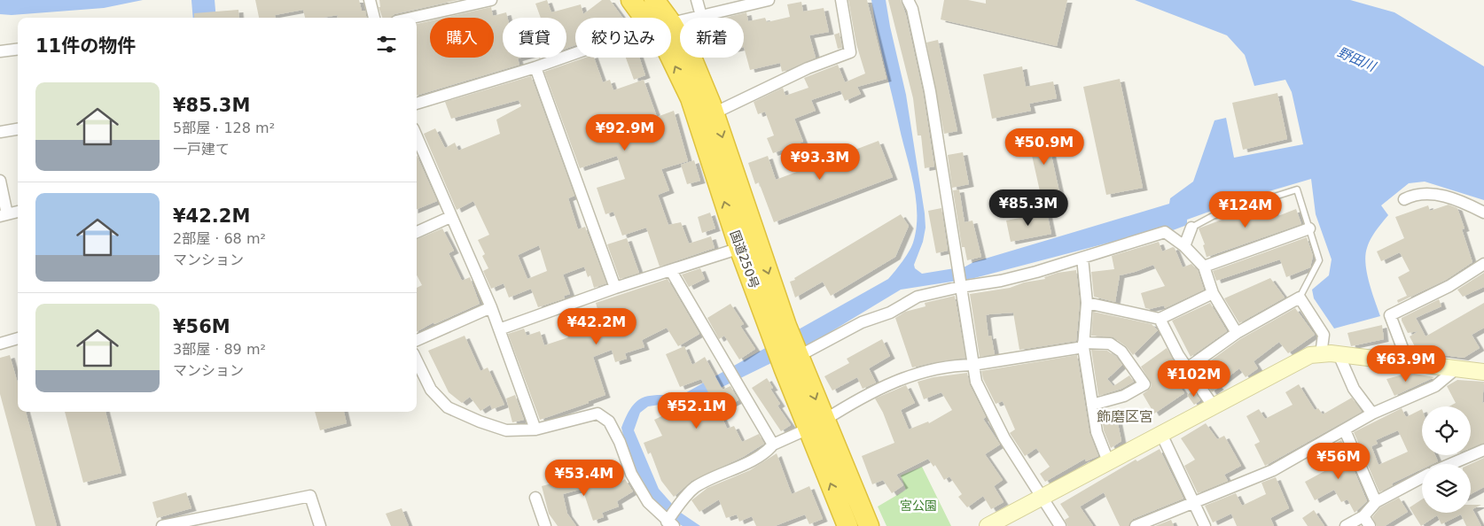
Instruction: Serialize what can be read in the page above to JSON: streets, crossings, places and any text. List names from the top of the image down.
{
  "streets": {
    "highway": ["国道250号"]
  },
  "districts": ["飾磨区宮"],
  "water": ["野田川"],
  "parks": ["宮公園"],
  "page": {
    "chip": [
      "購入",
      "賃貸",
      "絞り込み",
      "新着"
    ],
    "heading": "11件の物件",
    "list": [
      {
        "name": "¥85.3M",
        "note": "5部屋 · 128 m² · 一戸建て"
      },
      {
        "name": "¥42.2M",
        "note": "2部屋 · 68 m² · マンション"
      },
      {
        "name": "¥56M",
        "note": "3部屋 · 89 m² · マンション"
      }
    ],
    "price": [
      "¥92.9M",
      "¥50.9M",
      "¥93.3M",
      "¥85.3M",
      "¥124M",
      "¥42.2M",
      "¥63.9M",
      "¥102M",
      "¥52.1M",
      "¥56M",
      "¥53.4M"
    ]
  }
}
